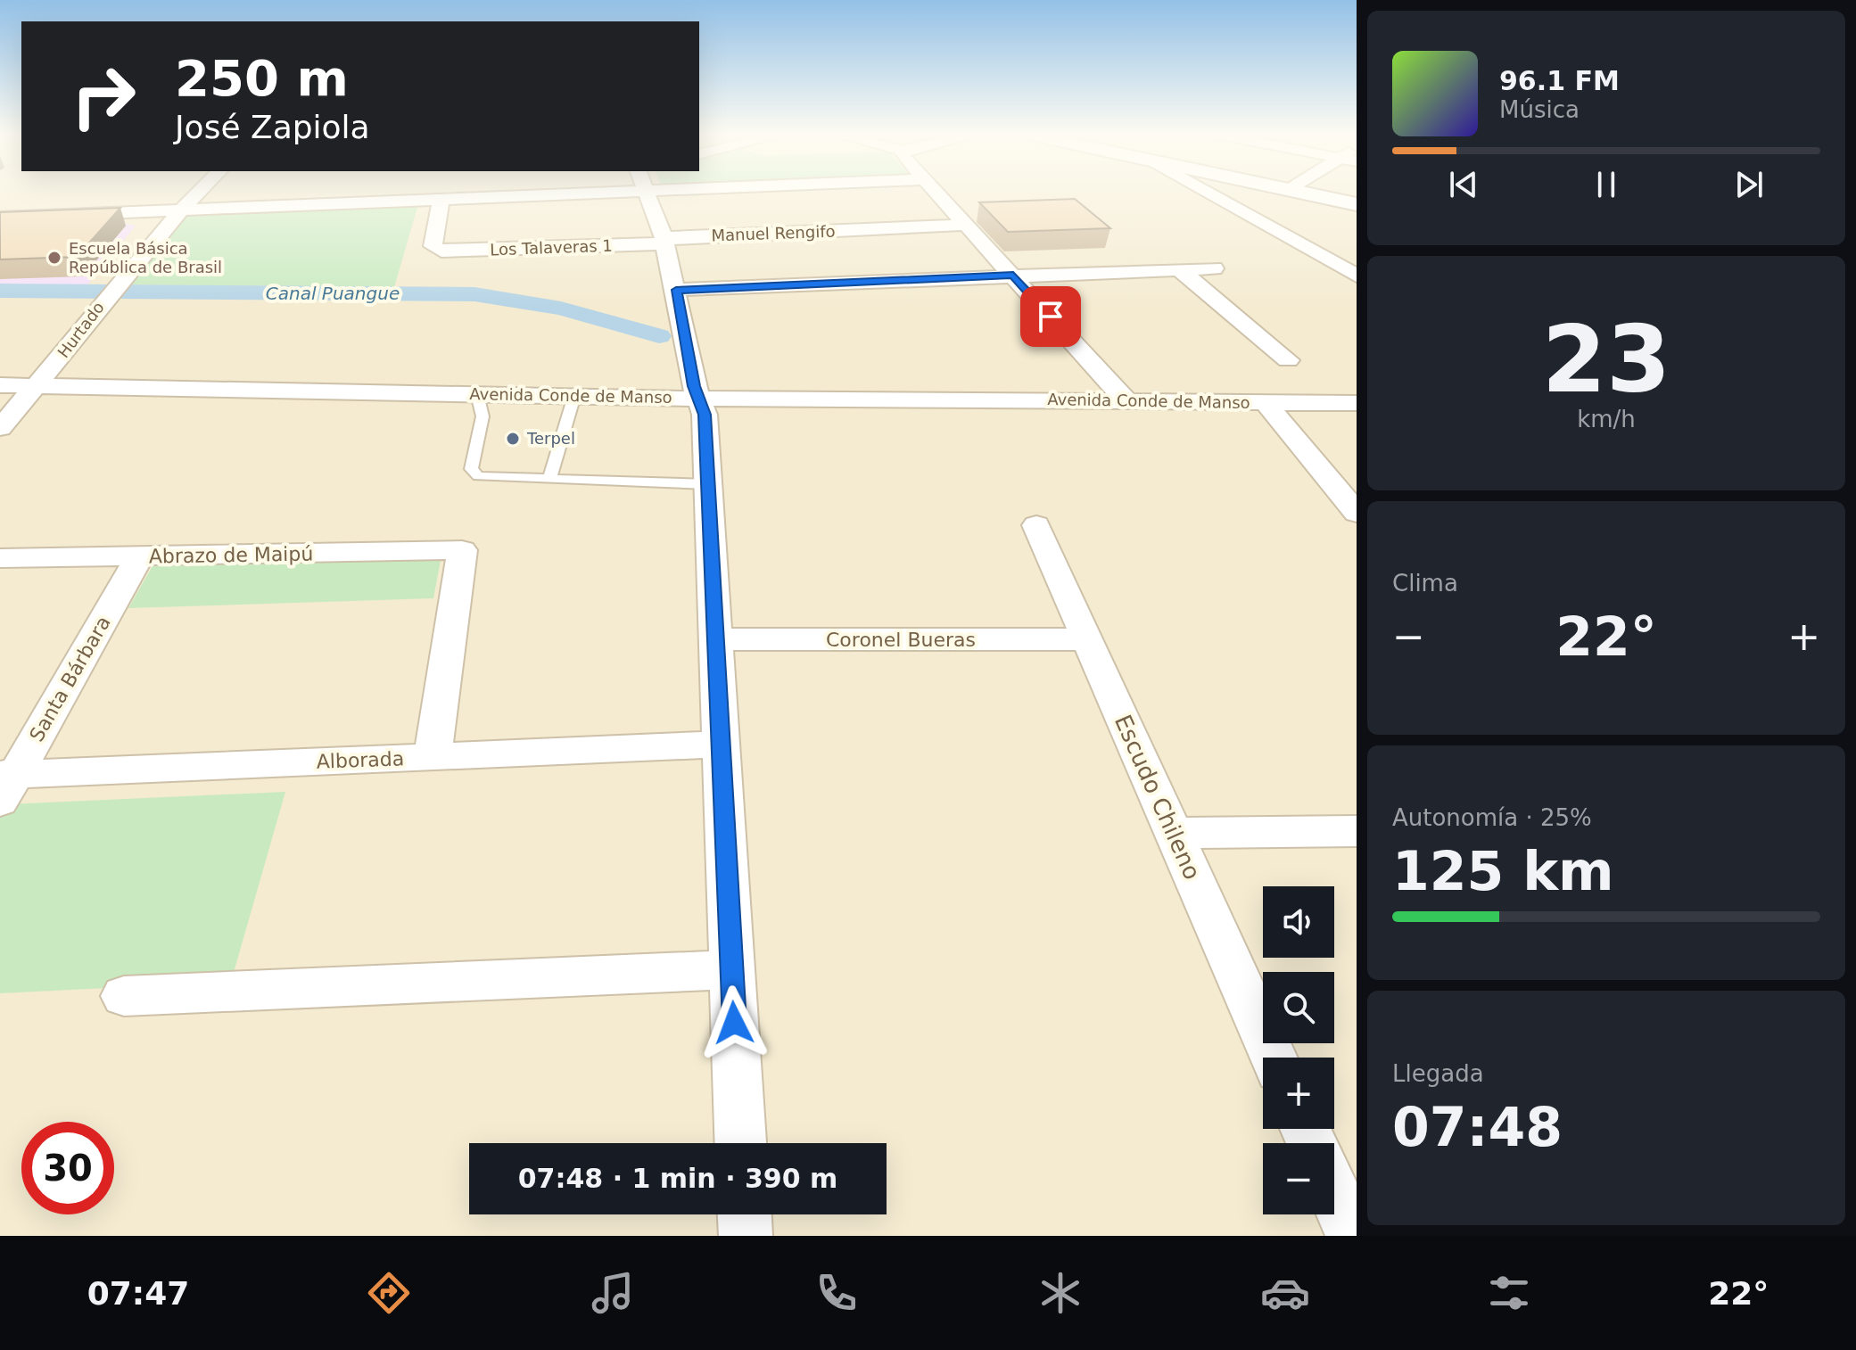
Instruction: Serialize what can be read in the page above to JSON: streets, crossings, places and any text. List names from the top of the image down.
{
  "streets": {
    "street": [
      "Manuel Rengifo",
      "Los Talaveras 1",
      "Hurtado",
      "Avenida Conde de Manso",
      "Abrazo de Maipú",
      "Coronel Bueras",
      "Santa Bárbara",
      "Alborada",
      "Escudo Chileno"
    ]
  },
  "crossings": [
    ["Manuel Rengifo", "Los Talaveras 1"],
    ["Hurtado", "Avenida Conde de Manso"],
    ["Abrazo de Maipú", "Santa Bárbara"],
    ["Abrazo de Maipú", "Alborada"],
    ["Coronel Bueras", "Escudo Chileno"],
    ["Santa Bárbara", "Alborada"]
  ],
  "water": ["Canal Puangue"],
  "places": ["Escuela Básica República de Brasil", "Terpel"],
  "page": {
    "turn": ["250 m", "José Zapiola"],
    "song": ["96.1 FM", "Música"],
    "tile": [
      ["23", "km/h"],
      "Clima",
      ["Autonomía · 25%", "125 km"],
      ["Llegada", "07:48"]
    ],
    "heat": ["−", "22°", "+"],
    "map_buttons": ["+", "−"],
    "limit": "30",
    "trip": "07:48 · 1 min · 390 m",
    "tabs": ["07:47", "22°"]
  }
}
